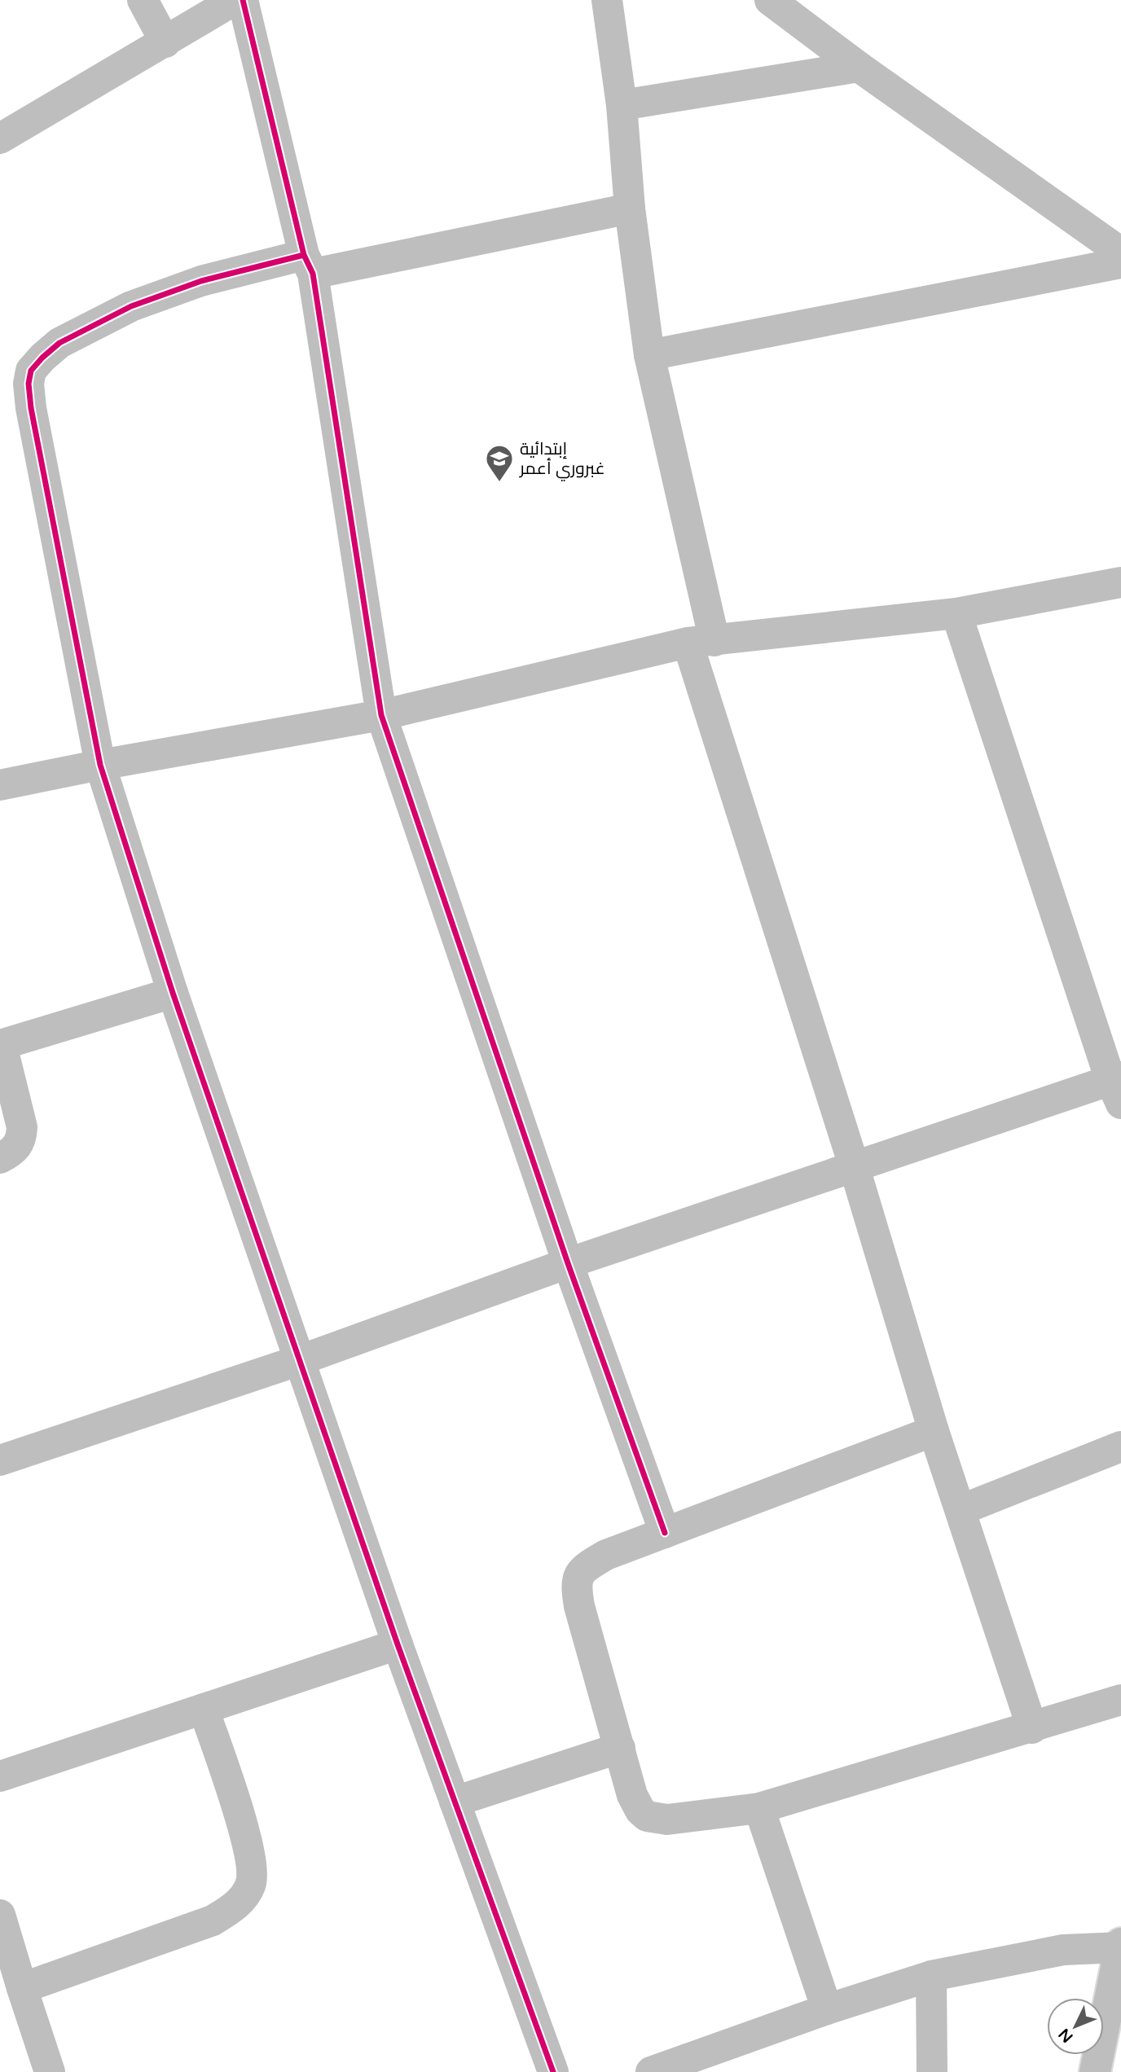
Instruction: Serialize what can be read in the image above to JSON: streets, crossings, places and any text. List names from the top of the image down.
{
  "places": {
    "school or university": ["إبتدائية غبروري أعمر"]
  },
  "north": "bottom left"
}
